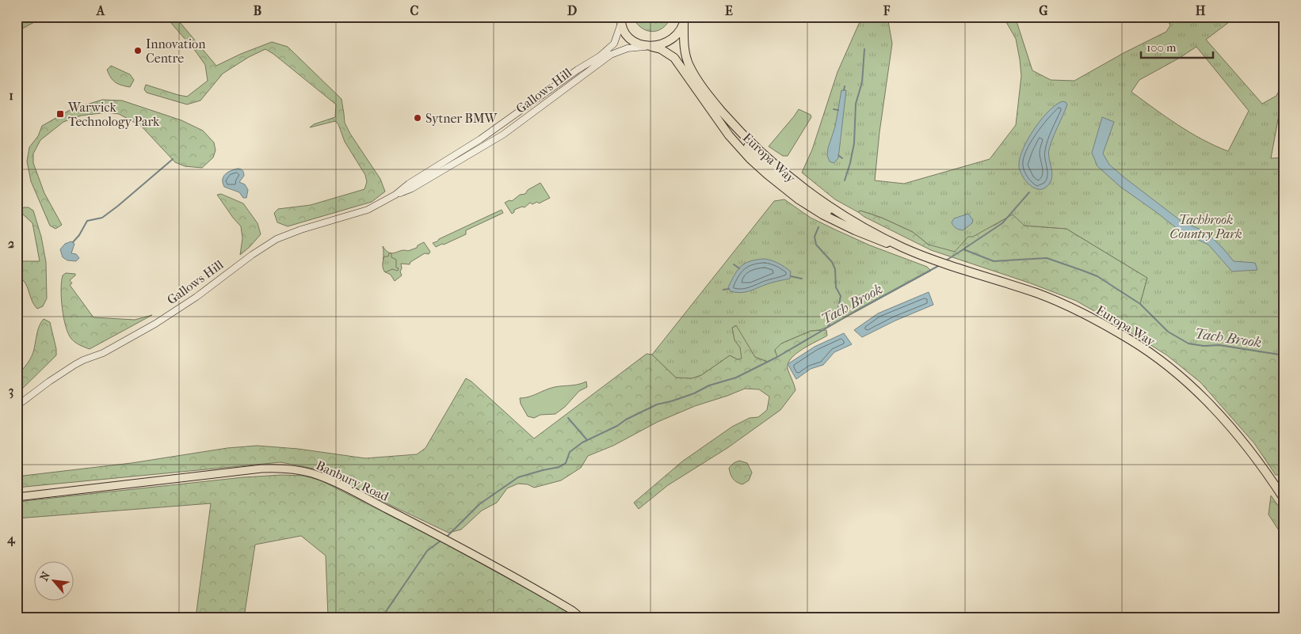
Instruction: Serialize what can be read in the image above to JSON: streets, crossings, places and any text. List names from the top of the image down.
{
  "streets": {
    "highway": ["Europa Way"],
    "main road": ["Banbury Road"],
    "street": ["Gallows Hill"]
  },
  "crossings": [
    ["Gallows Hill", "Europa Way"]
  ],
  "water": ["Tach Brook"],
  "parks": ["Tachbrook Country Park"],
  "places": {
    "other": ["Innovation Centre", "Sytner BMW"],
    "transit": ["Warwick Technology Park"]
  },
  "scale_bar": "100 m",
  "north": "top left",
  "grid": {
    "columns": [
      "A",
      "B",
      "C",
      "D",
      "E",
      "F",
      "G",
      "H"
    ],
    "rows": [
      "1",
      "2",
      "3",
      "4"
    ]
  }
}
